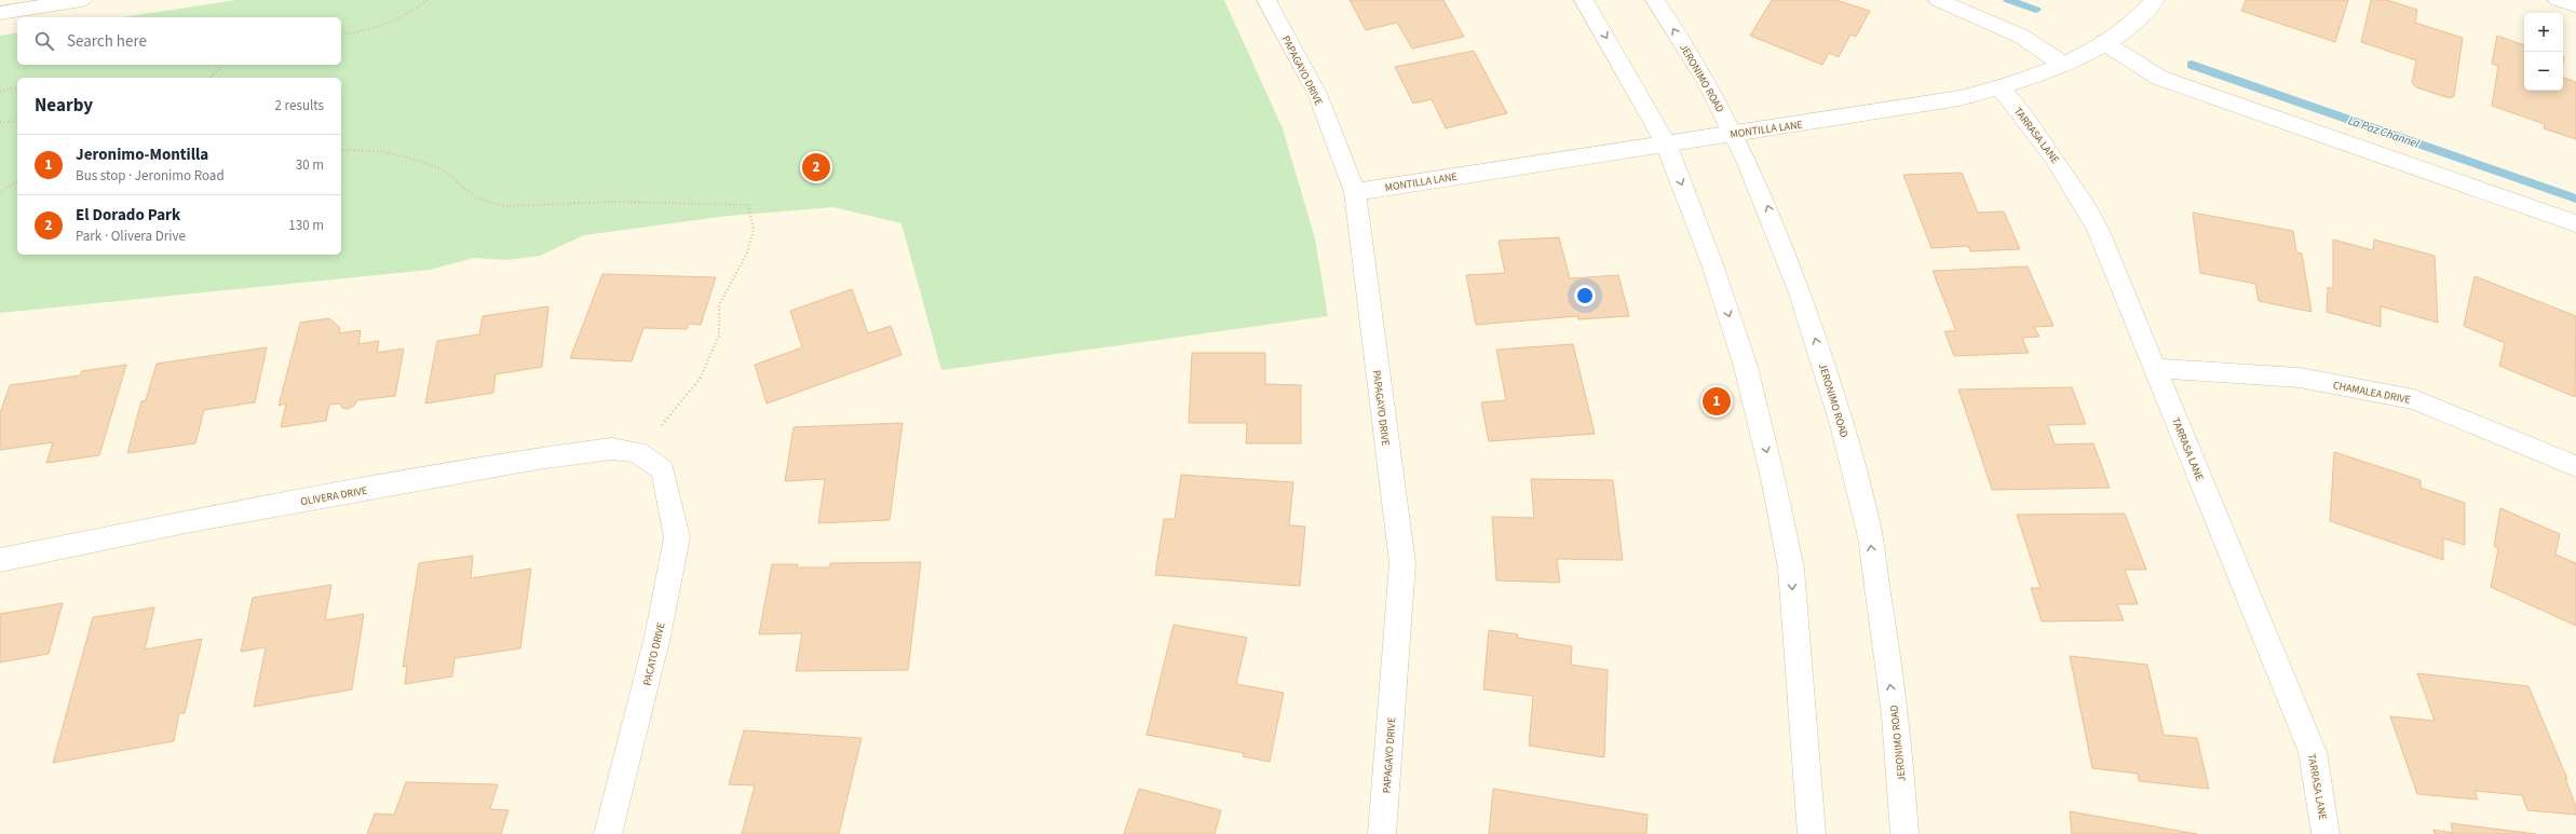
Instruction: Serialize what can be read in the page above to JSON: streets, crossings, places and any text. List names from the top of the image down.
{
  "streets": {
    "street": [
      "PAPAGAYO DRIVE",
      "JERONIMO ROAD",
      "MONTILLA LANE",
      "TARRASA LANE",
      "CHAMALEA DRIVE",
      "OLIVERA DRIVE",
      "PACATO DRIVE"
    ]
  },
  "crossings": [
    ["PAPAGAYO DRIVE", "MONTILLA LANE"],
    ["JERONIMO ROAD", "MONTILLA LANE"],
    ["MONTILLA LANE", "TARRASA LANE"],
    ["TARRASA LANE", "CHAMALEA DRIVE"],
    ["OLIVERA DRIVE", "PACATO DRIVE"]
  ],
  "water": ["La Paz Channel"],
  "page": {
    "map_buttons": ["+", "−"],
    "search": "Search here",
    "heading": ["Nearby", "2 results"],
    "list": [
      {
        "mark": "1",
        "name": "Jeronimo-Montilla",
        "note": "Bus stop · Jeronimo Road",
        "value": "30 m"
      },
      {
        "mark": "2",
        "name": "El Dorado Park",
        "note": "Park · Olivera Drive",
        "value": "130 m"
      }
    ],
    "pins": ["2", "1"]
  }
}
